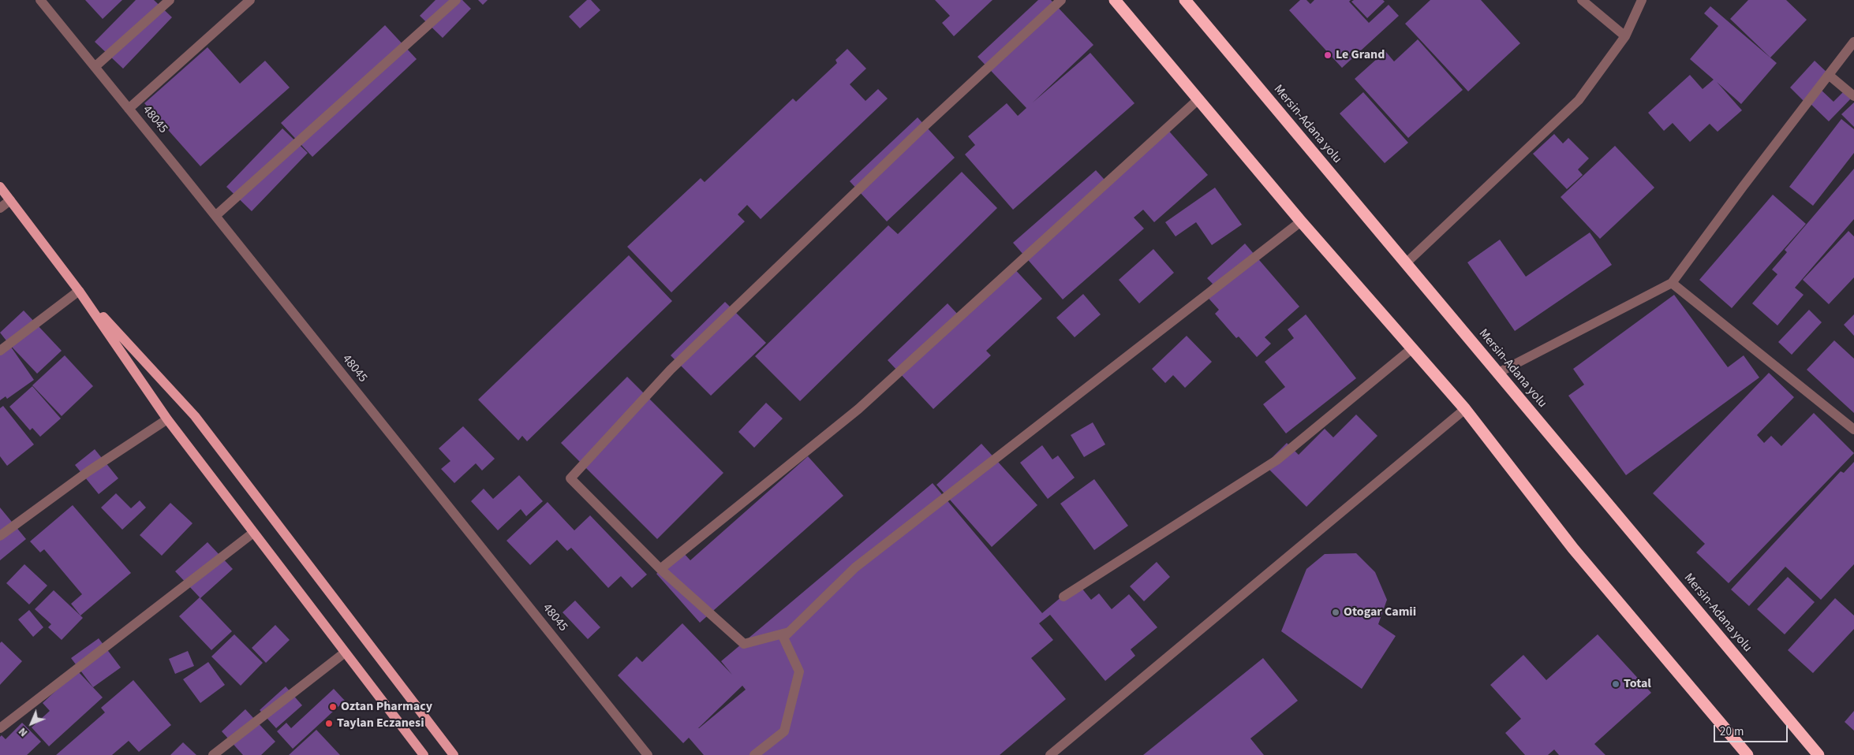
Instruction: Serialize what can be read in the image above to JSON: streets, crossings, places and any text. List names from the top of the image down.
{
  "streets": {
    "highway": ["Mersin-Adana yolu"],
    "street": ["48045"]
  },
  "places": [
    "Le Grand",
    "Otogar Camii",
    "Total",
    "Oztan Pharmacy",
    "Taylan Eczanesi"
  ],
  "scale_bar": "20 m",
  "north": "bottom left"
}
